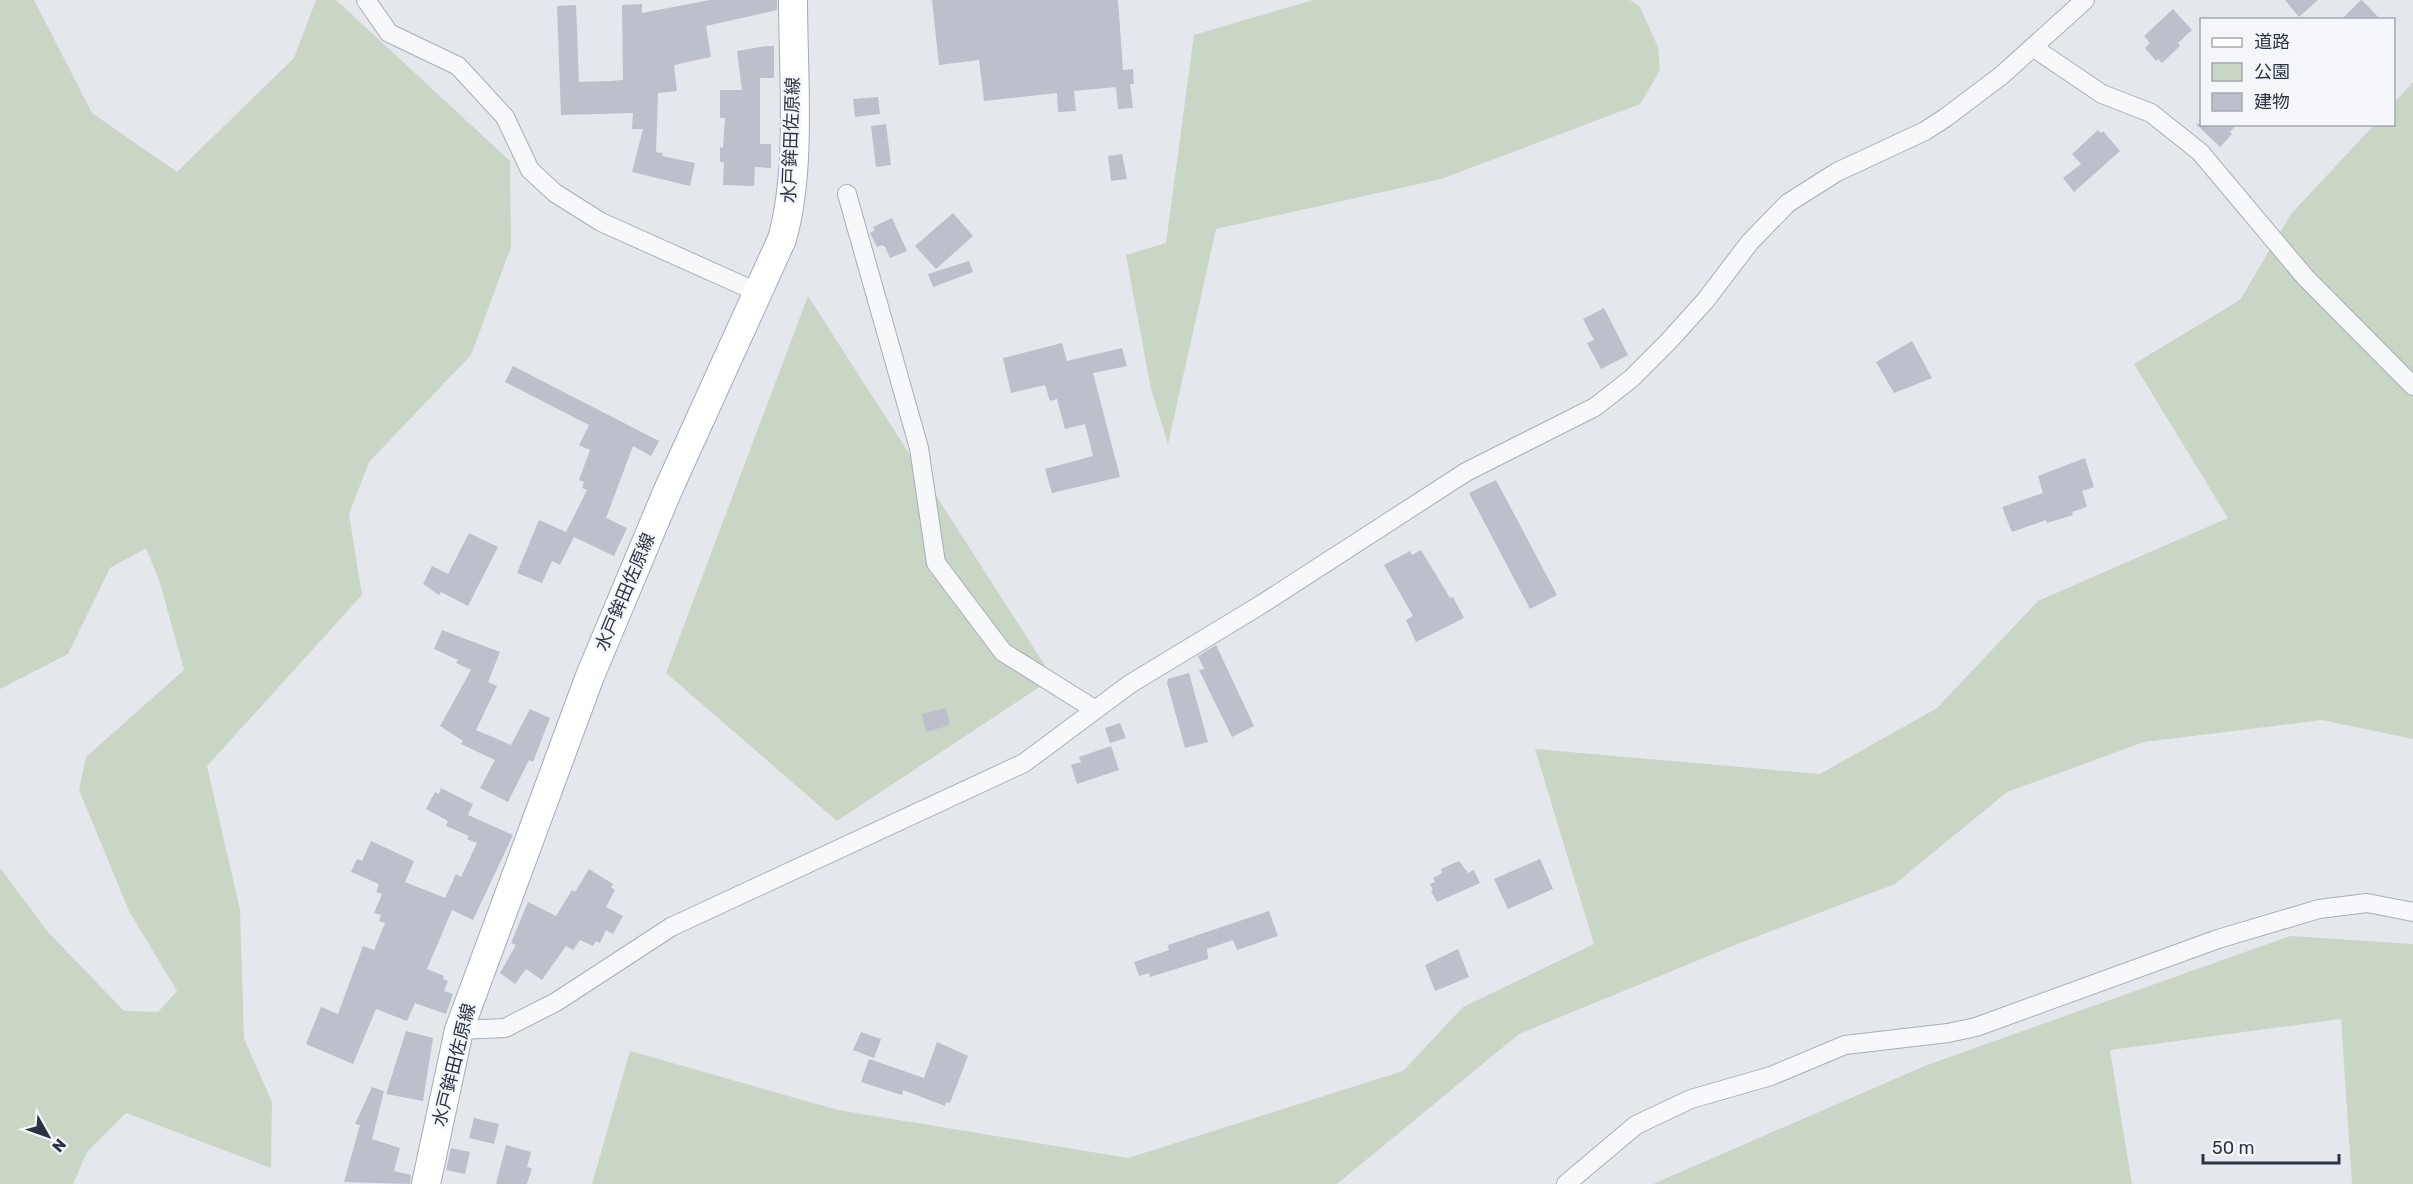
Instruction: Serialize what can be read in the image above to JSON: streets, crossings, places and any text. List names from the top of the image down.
{
  "streets": {
    "main road": ["水戸鉾田佐原線"]
  },
  "legend": ["道路", "公園", "建物"],
  "scale_bar": "50 m",
  "north": "bottom right"
}
